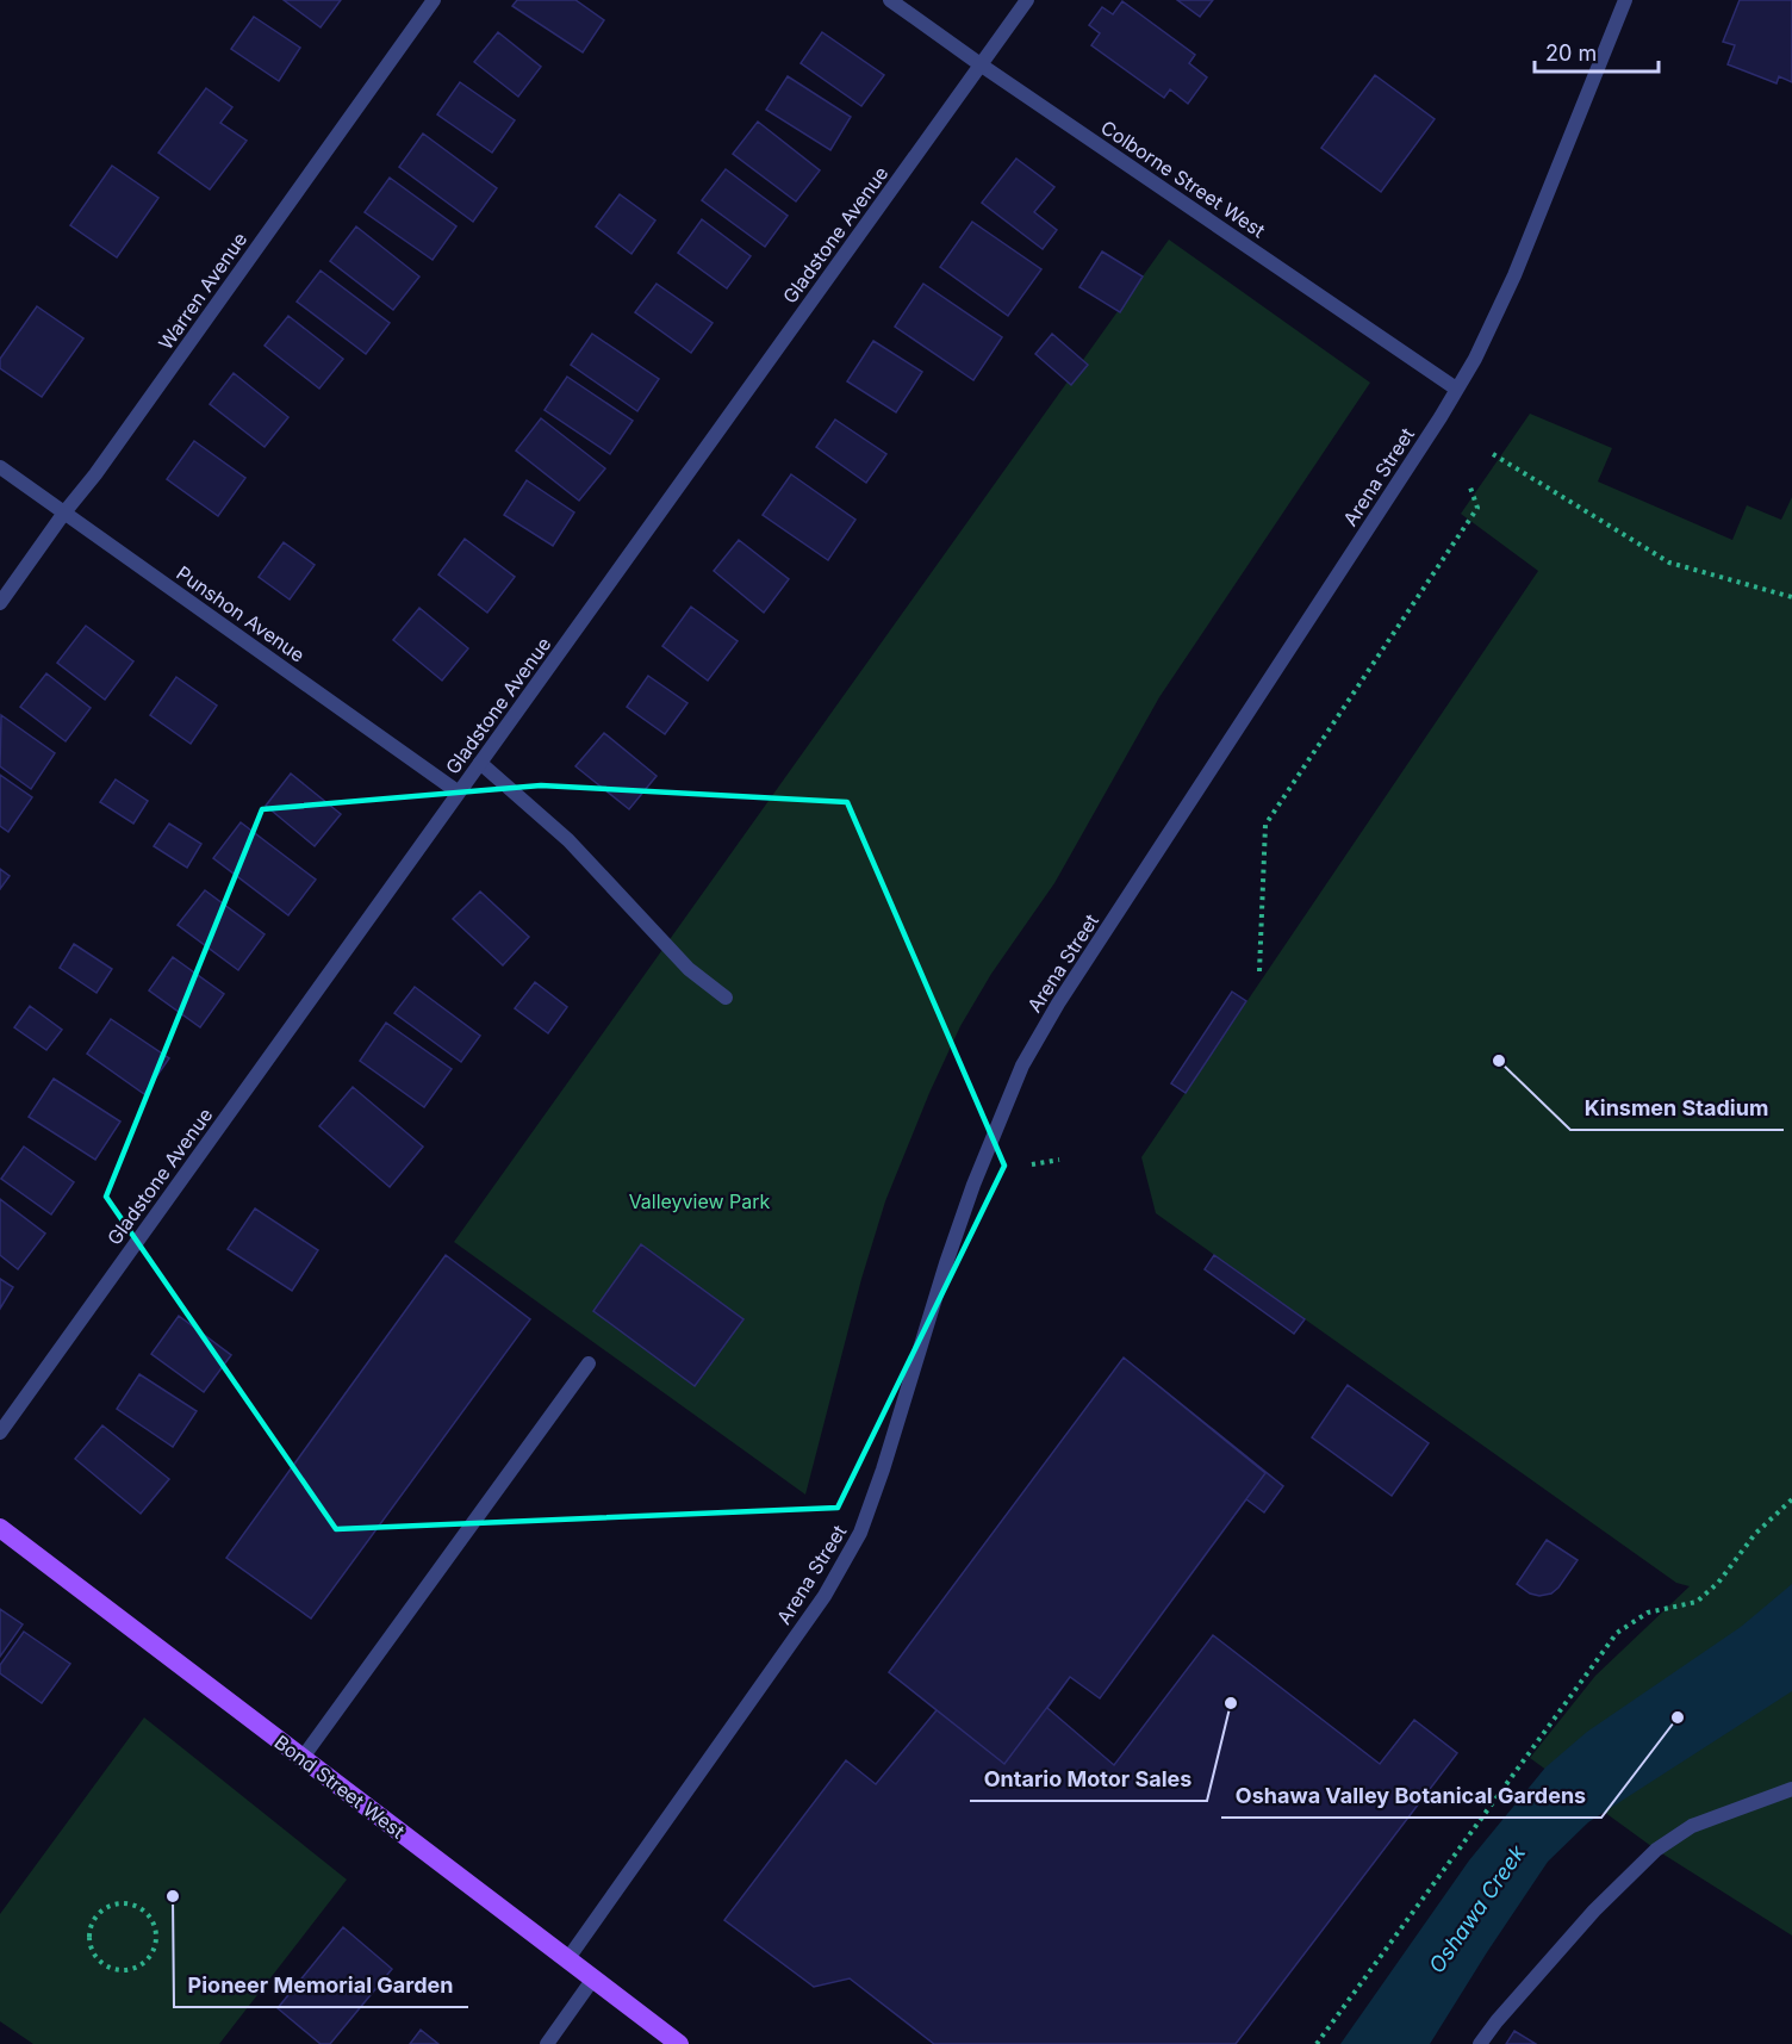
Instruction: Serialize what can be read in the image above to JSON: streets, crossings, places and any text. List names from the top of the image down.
{
  "streets": {
    "main road": ["Bond Street West"],
    "street": [
      "Colborne Street West",
      "Gladstone Avenue",
      "Warren Avenue",
      "Arena Street",
      "Punshon Avenue"
    ]
  },
  "crossings": [
    ["Colborne Street West", "Gladstone Avenue"],
    ["Colborne Street West", "Arena Street"],
    ["Gladstone Avenue", "Punshon Avenue"],
    ["Warren Avenue", "Punshon Avenue"],
    ["Arena Street", "Bond Street West"]
  ],
  "water": ["Oshawa Creek"],
  "parks": ["Valleyview Park"],
  "places": [
    "Kinsmen Stadium",
    "Ontario Motor Sales",
    "Oshawa Valley Botanical Gardens",
    "Pioneer Memorial Garden"
  ],
  "scale_bar": "20 m"
}
